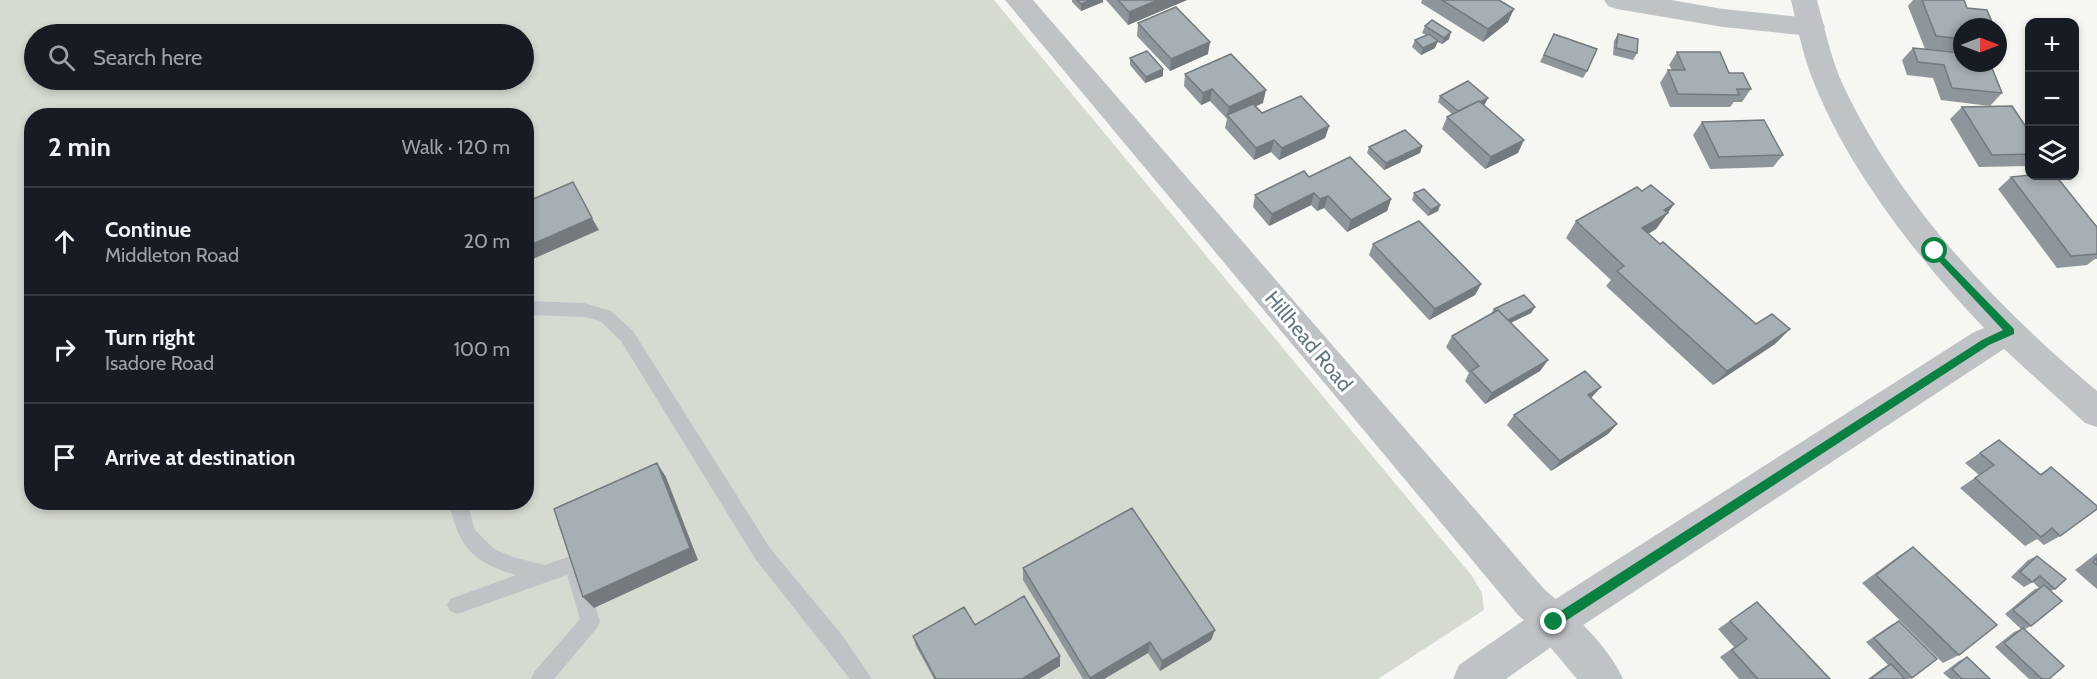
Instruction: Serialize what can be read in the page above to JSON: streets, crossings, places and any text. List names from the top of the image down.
{
  "streets": {
    "street": ["Hillhead Road"]
  },
  "north": "right",
  "page": {
    "map_buttons": ["+", "−"],
    "search": "Search here",
    "heading": ["2 min", "Walk · 120 m"],
    "list": [
      ["Continue", "Middleton Road", "20 m"],
      ["Turn right", "Isadore Road", "100 m"],
      "Arrive at destination"
    ]
  }
}
